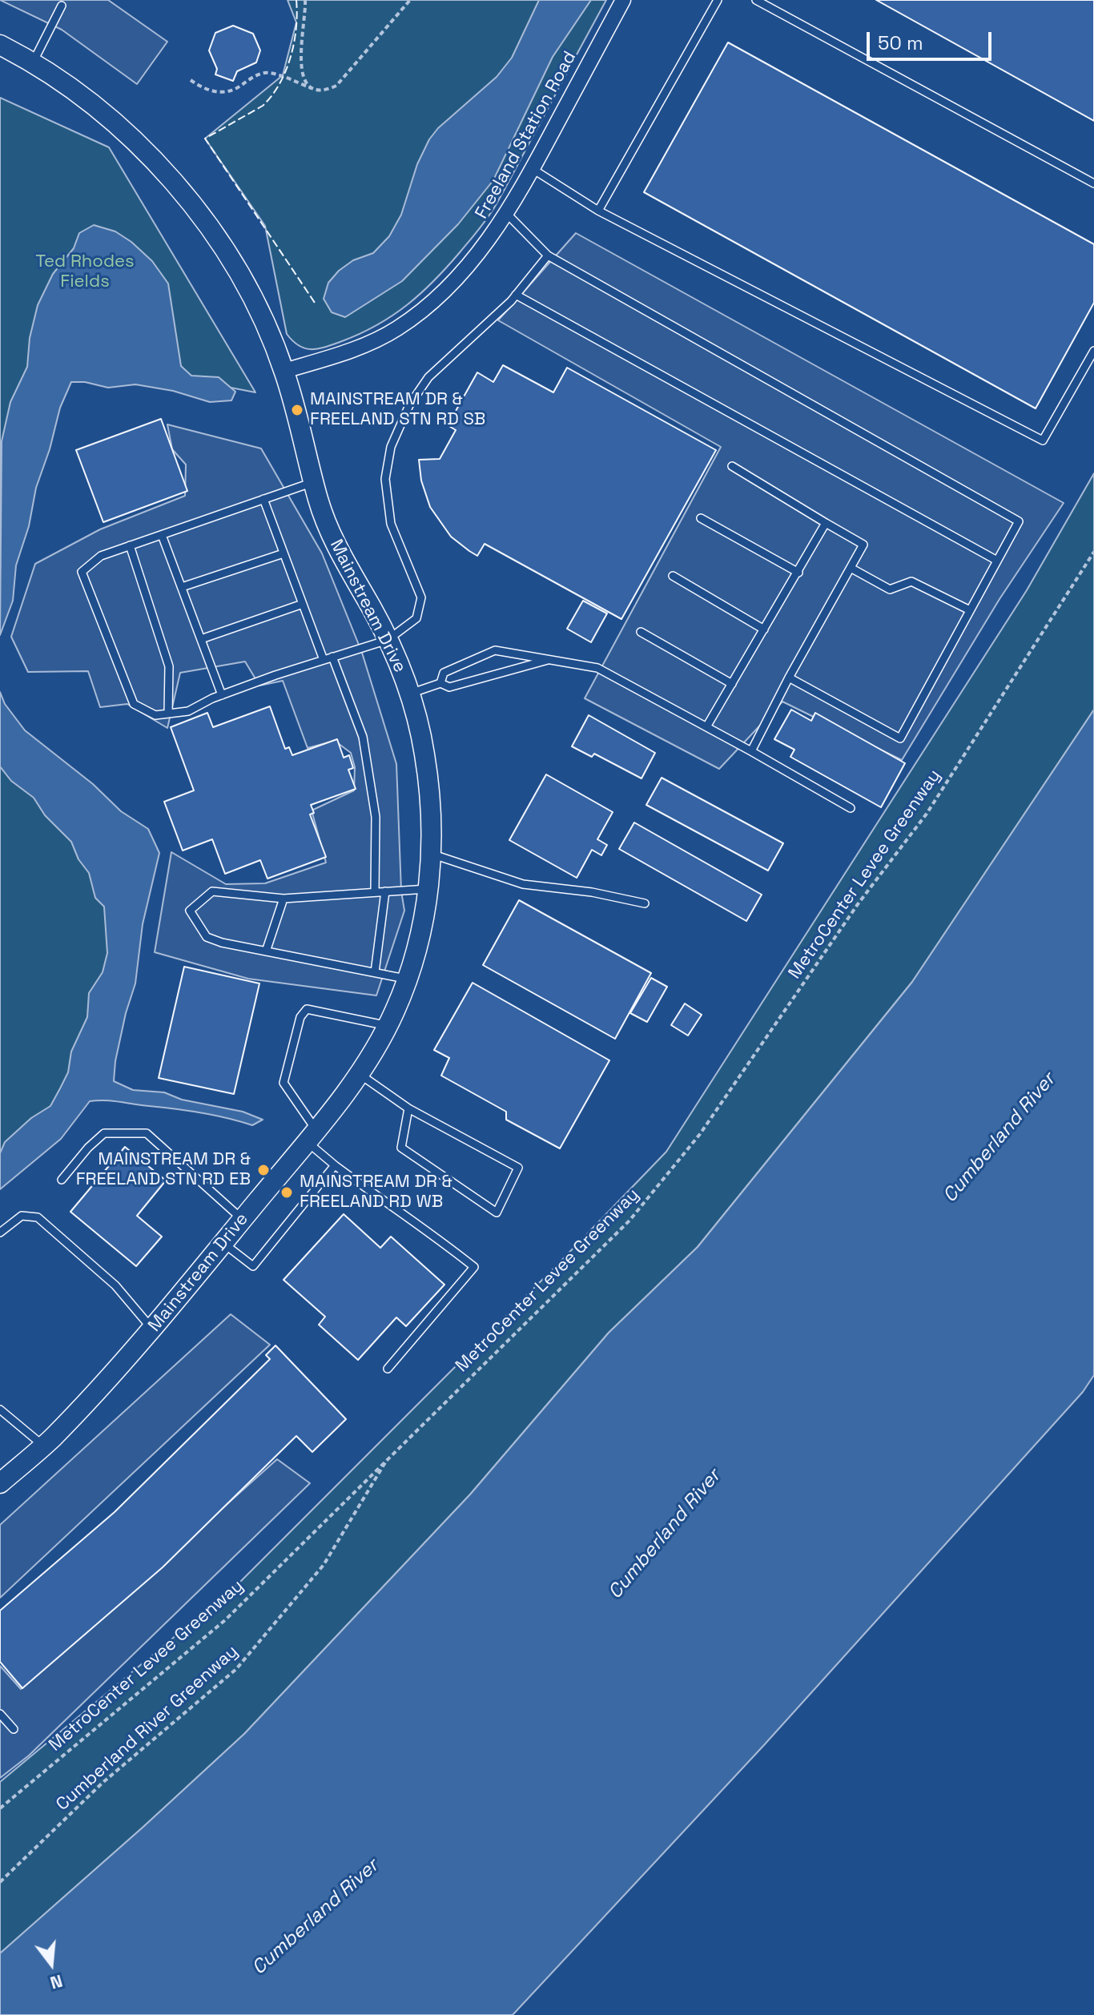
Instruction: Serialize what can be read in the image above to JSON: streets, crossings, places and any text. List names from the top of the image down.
{
  "streets": {
    "street": ["Freeland Station Road", "Mainstream Drive"],
    "path": ["MetroCenter Levee Greenway", "Cumberland River Greenway"]
  },
  "crossings": [
    ["Freeland Station Road", "Mainstream Drive"],
    ["MetroCenter Levee Greenway", "Cumberland River Greenway"]
  ],
  "water": ["Cumberland River"],
  "parks": ["Ted Rhodes Fields"],
  "places": ["MAINSTREAM DR & FREELAND STN RD SB", "MAINSTREAM DR & FREELAND STN RD EB", "MAINSTREAM DR & FREELAND RD WB"],
  "scale_bar": "50 m",
  "north": "bottom"
}
